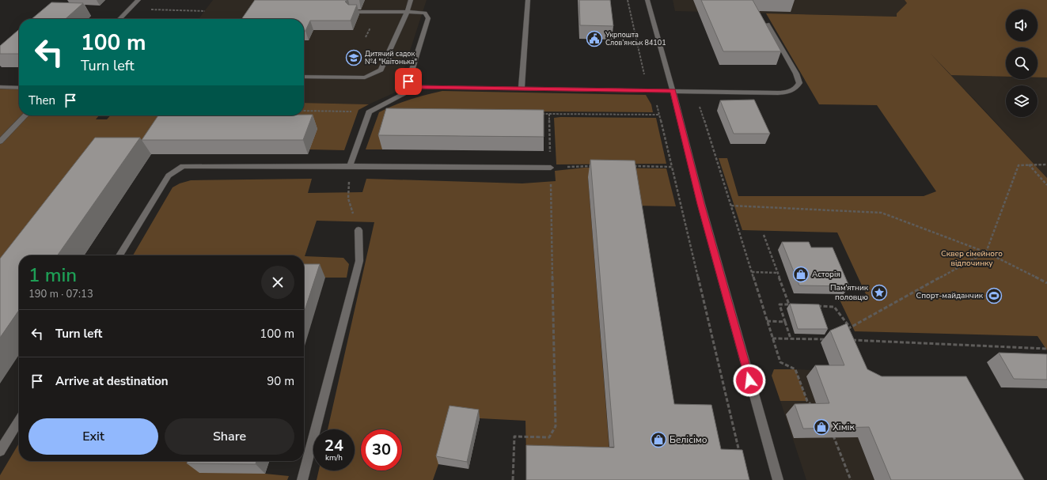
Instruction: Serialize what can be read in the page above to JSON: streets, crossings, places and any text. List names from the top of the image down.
{
  "parks": ["Сквер сімейного відпочинку"],
  "places": {
    "public building": ["Укрпошта Слов’янськ 84101"],
    "school or university": ["Дитячий садок №4 \"Квітонька\""],
    "shop": ["Асторія", "Хімік", "Белісімо"],
    "place": ["Пам'ятник половцю"],
    "sports": ["Спорт-майданчик"]
  },
  "page": {
    "turn": ["100 m", "Turn left"],
    "then": "Then",
    "heading": ["1 min", "190 m · 07:13"],
    "list": [
      {
        "name": "Turn left",
        "value": "100 m"
      },
      {
        "name": "Arrive at destination",
        "value": "90 m"
      }
    ],
    "buttons": ["Exit", "Share"],
    "speed": "24 km/h",
    "limit": "30"
  }
}
